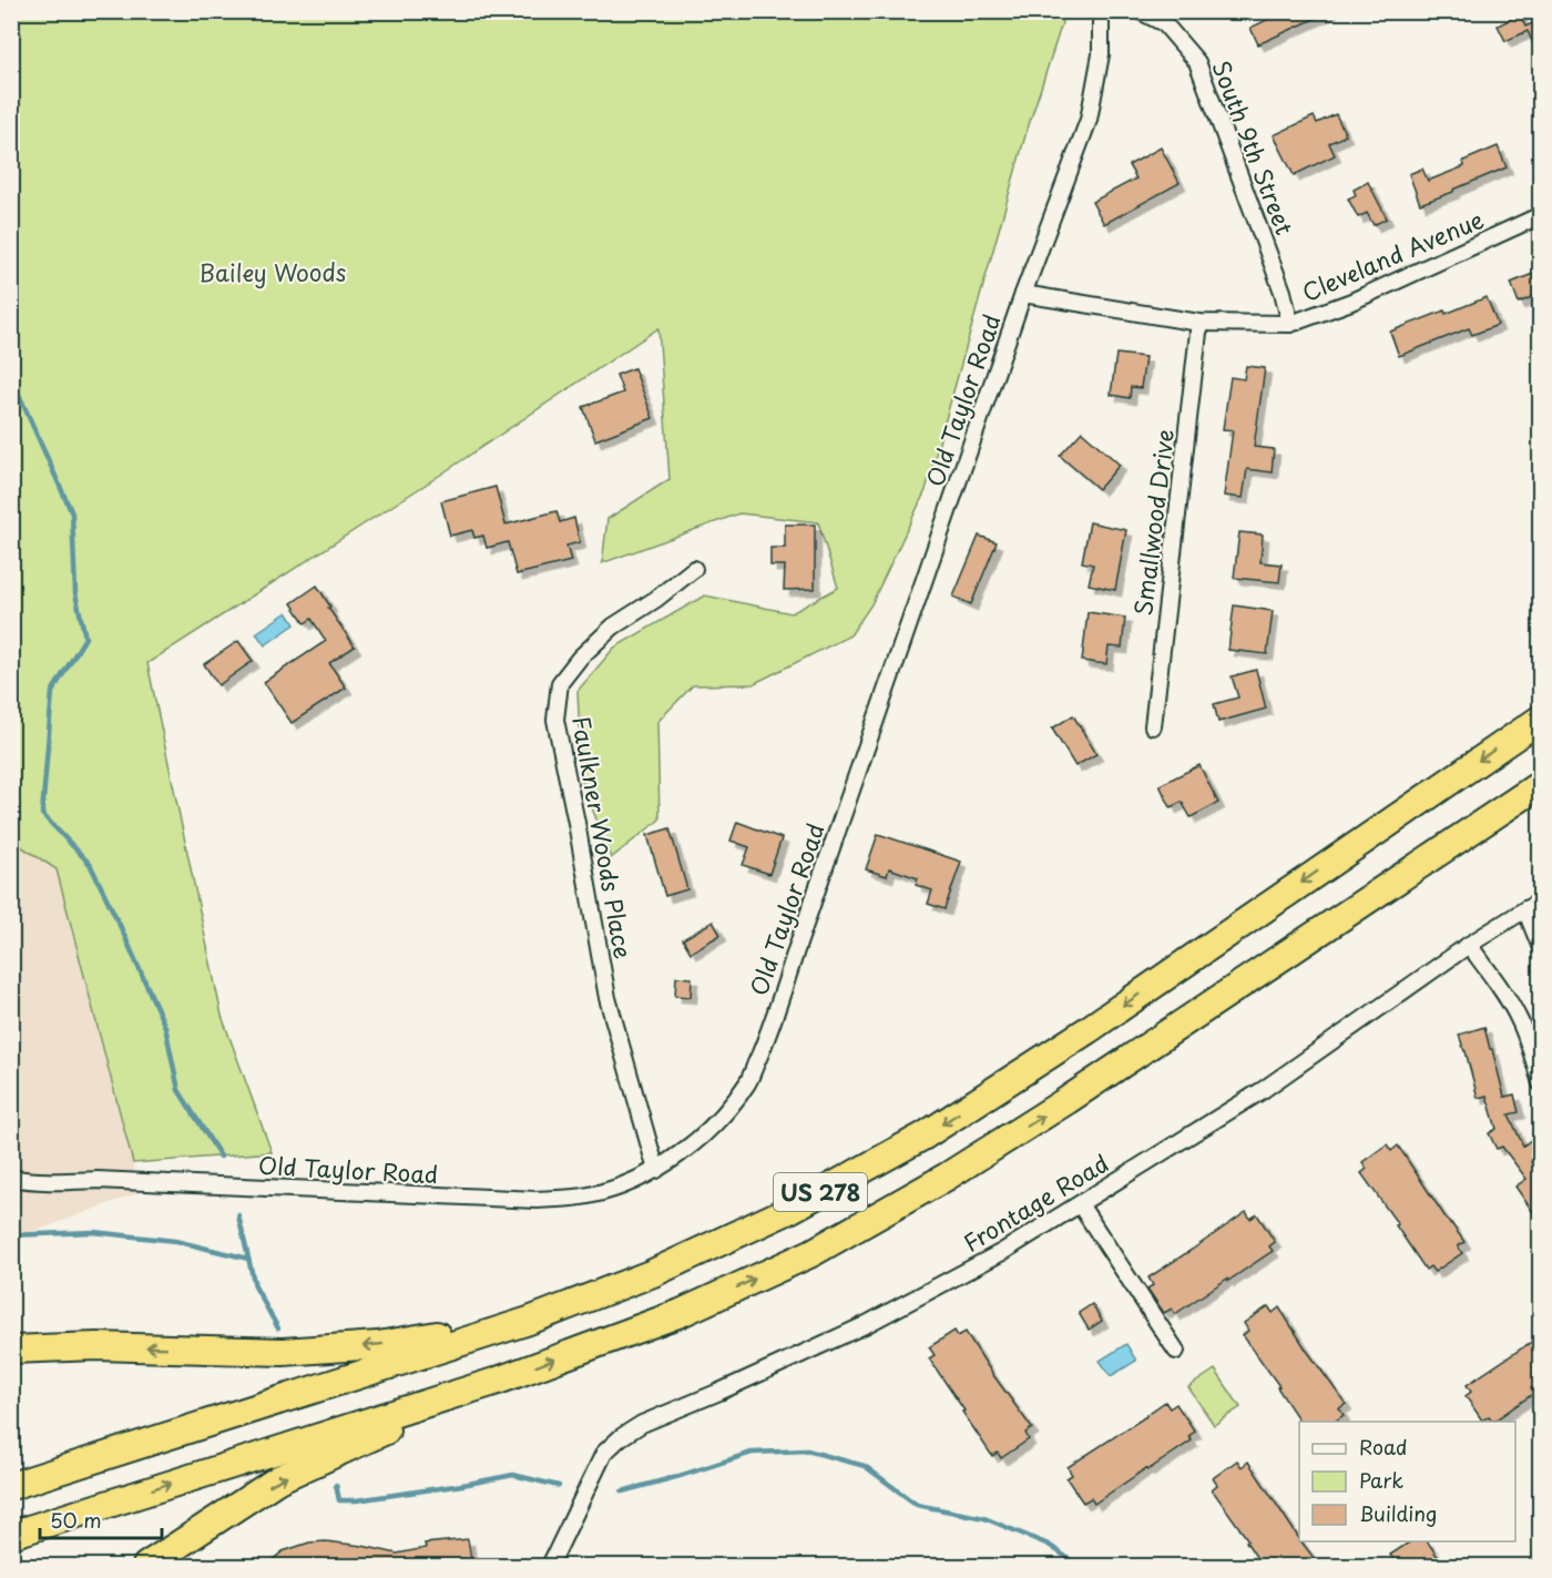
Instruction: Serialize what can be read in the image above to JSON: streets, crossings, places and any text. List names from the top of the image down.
{
  "streets": {
    "highway": ["US 278"],
    "street": [
      "South 9th Street",
      "Cleveland Avenue",
      "Old Taylor Road",
      "Smallwood Drive",
      "Faulkner Woods Place",
      "Frontage Road"
    ]
  },
  "crossings": [
    ["South 9th Street", "Cleveland Avenue"],
    ["Cleveland Avenue", "Old Taylor Road"],
    ["Cleveland Avenue", "Smallwood Drive"],
    ["Old Taylor Road", "Faulkner Woods Place"]
  ],
  "parks": ["Bailey Woods"],
  "legend": ["Road", "Park", "Building"],
  "scale_bar": "50 m"
}
